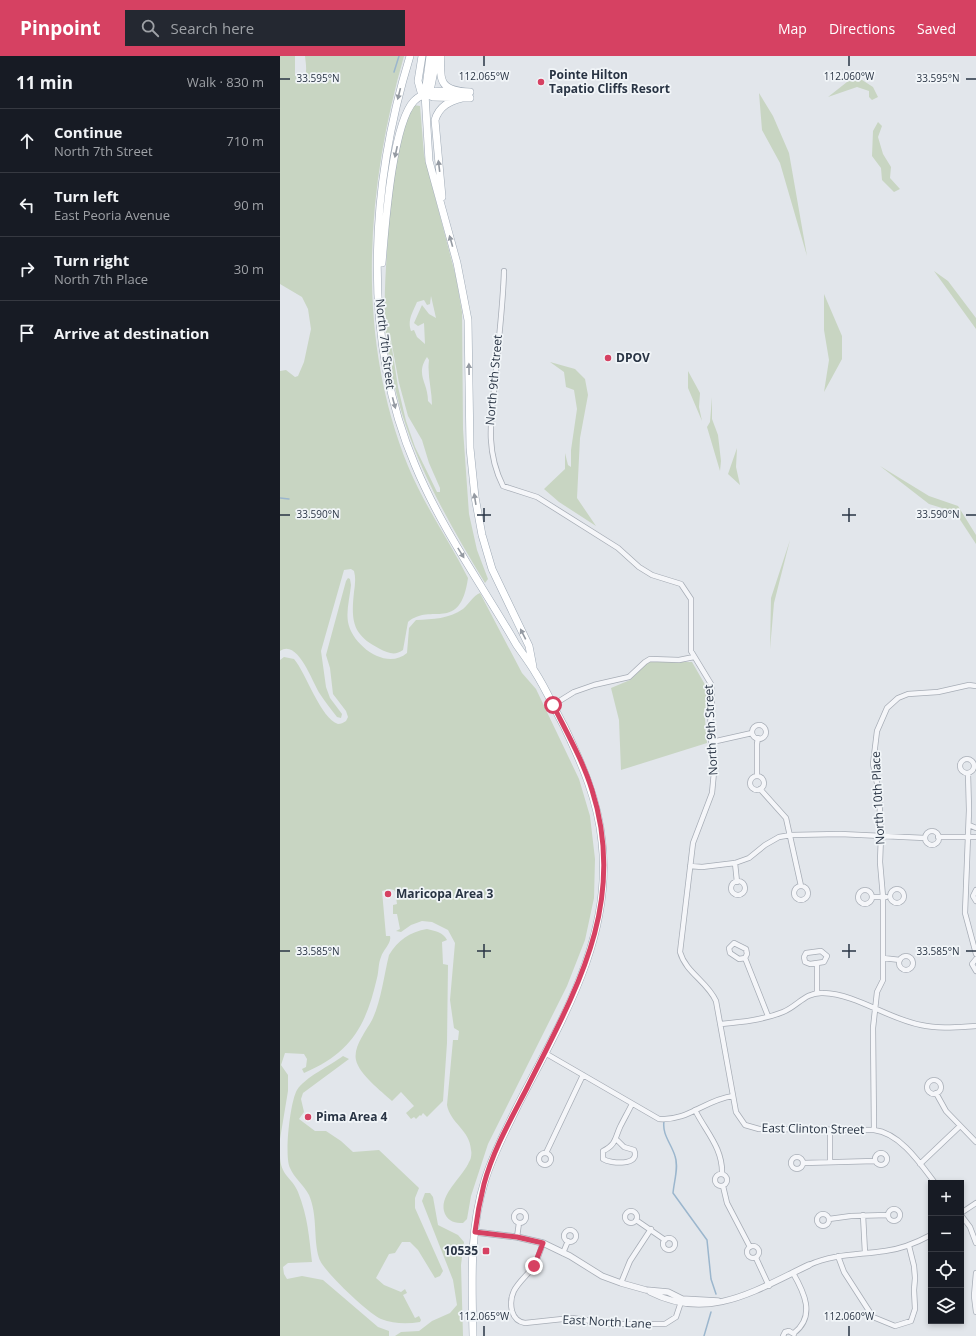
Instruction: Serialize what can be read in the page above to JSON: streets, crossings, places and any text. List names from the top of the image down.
{
  "streets": {
    "main road": ["North 7th Street"],
    "street": [
      "North 9th Street",
      "North 10th Place",
      "East Clinton Street",
      "East North Lane"
    ]
  },
  "crossings": [
    ["North 9th Street", "East Clinton Street"],
    ["North 10th Place", "East Clinton Street"]
  ],
  "places": {
    "other": [
      "Pointe Hilton Tapatio Cliffs Resort",
      "DPOV",
      "Maricopa Area 3",
      "Pima Area 4"
    ],
    "transit": ["10535"]
  },
  "page": {
    "header": "Pinpoint",
    "search": "Search here",
    "nav": ["Map", "Directions", "Saved"],
    "heading": ["11 min", "Walk · 830 m"],
    "list": [
      ["Continue", "North 7th Street", "710 m"],
      ["Turn left", "East Peoria Avenue", "90 m"],
      ["Turn right", "North 7th Place", "30 m"],
      "Arrive at destination"
    ],
    "map_buttons": ["+", "−"]
  },
  "coordinates": [
    "112.065°W",
    "112.060°W",
    "33.595°N",
    "33.590°N",
    "33.585°N"
  ]
}
